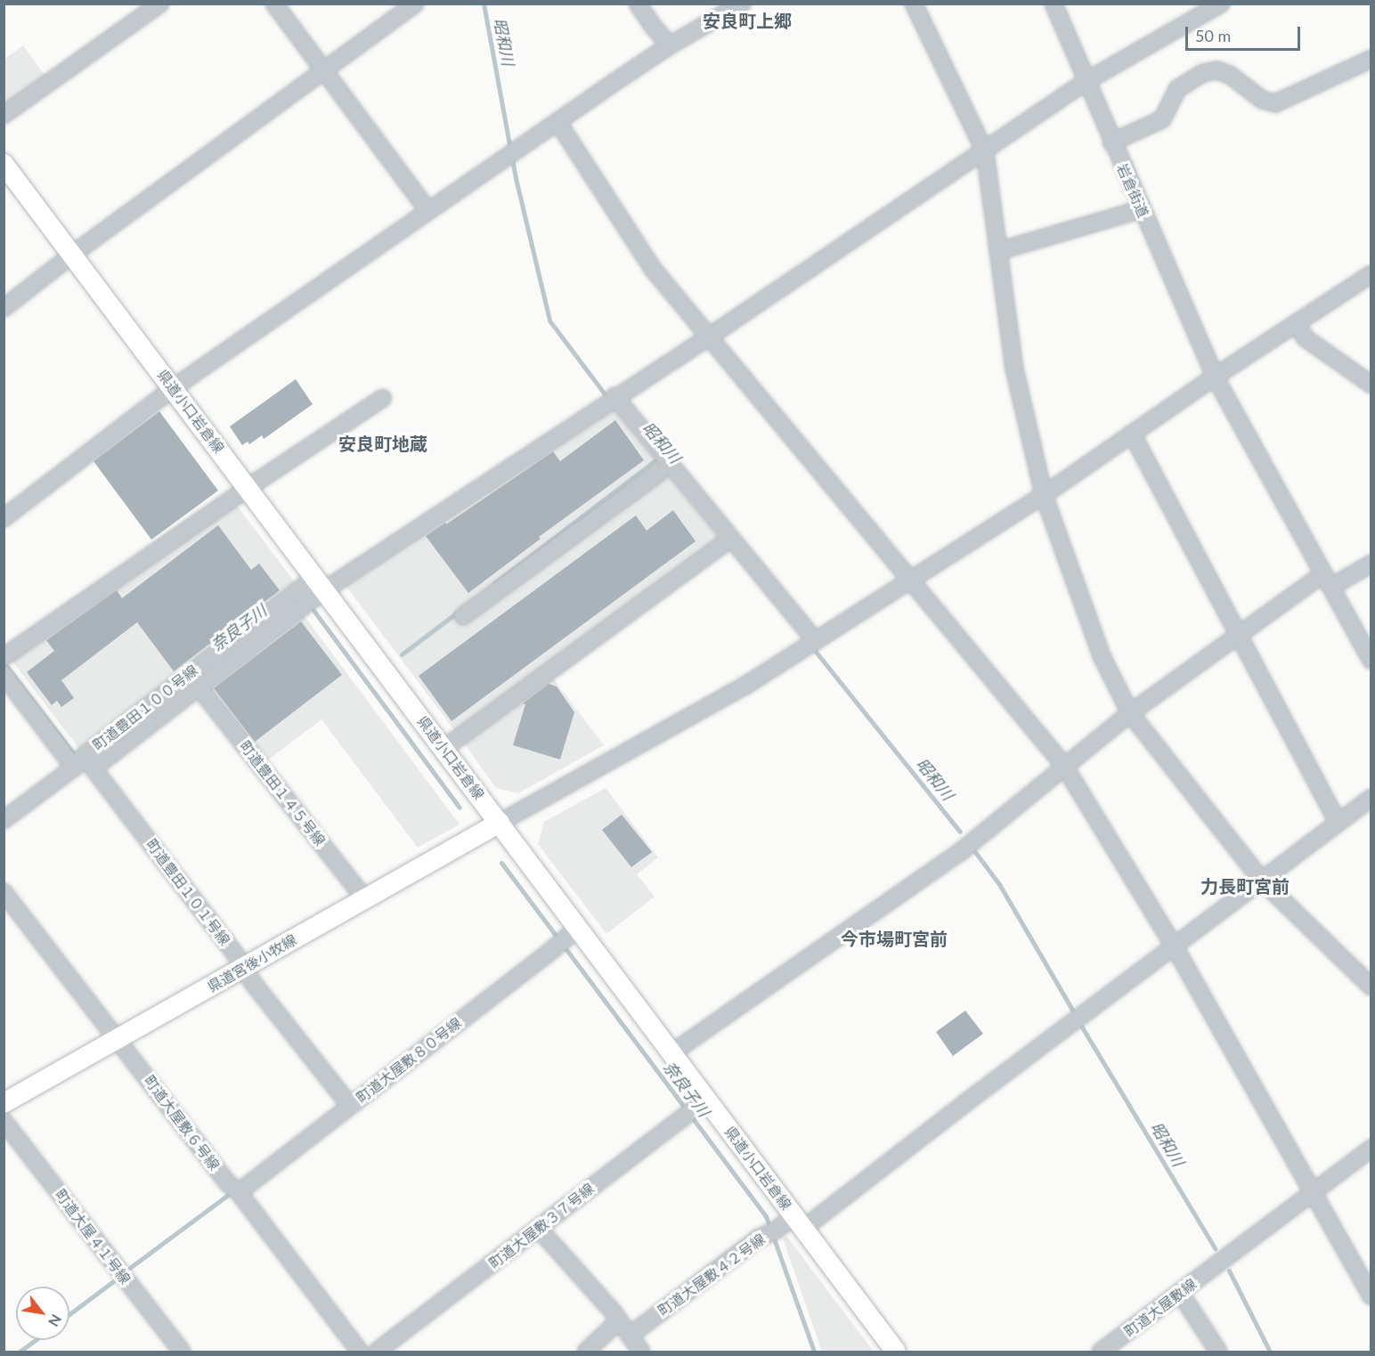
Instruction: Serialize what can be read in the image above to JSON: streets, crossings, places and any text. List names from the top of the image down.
{
  "streets": {
    "main road": ["県道小口岩倉線", "県道宮後小牧線"],
    "street": [
      "岩倉街道",
      "町道豊田１００号線",
      "町道豊田１４５号線",
      "町道豊田１０１号線",
      "町道大屋敷８０号線",
      "町道大屋敷６号線",
      "町道大屋敷３７号線",
      "町道大屋４１号線",
      "町道大屋敷４２号線",
      "町道大屋敷線"
    ]
  },
  "crossings": [
    ["県道小口岩倉線", "町道豊田１００号線"],
    ["県道小口岩倉線", "県道宮後小牧線"],
    ["県道小口岩倉線", "町道大屋敷８０号線"],
    ["県道小口岩倉線", "町道大屋敷３７号線"],
    ["県道小口岩倉線", "町道大屋敷４２号線"],
    ["町道豊田１００号線", "町道豊田１４５号線"],
    ["町道豊田１００号線", "町道豊田１０１号線"],
    ["町道豊田１４５号線", "県道宮後小牧線"],
    ["町道豊田１０１号線", "県道宮後小牧線"],
    ["町道豊田１０１号線", "町道大屋敷８０号線"],
    ["県道宮後小牧線", "町道大屋敷６号線"],
    ["町道大屋敷８０号線", "町道大屋敷６号線"]
  ],
  "districts": [
    "安良町上郷",
    "安良町地蔵",
    "力長町宮前",
    "今市場町宮前"
  ],
  "water": ["昭和川", "奈良子川"],
  "scale_bar": "50 m",
  "north": "bottom right"
}
